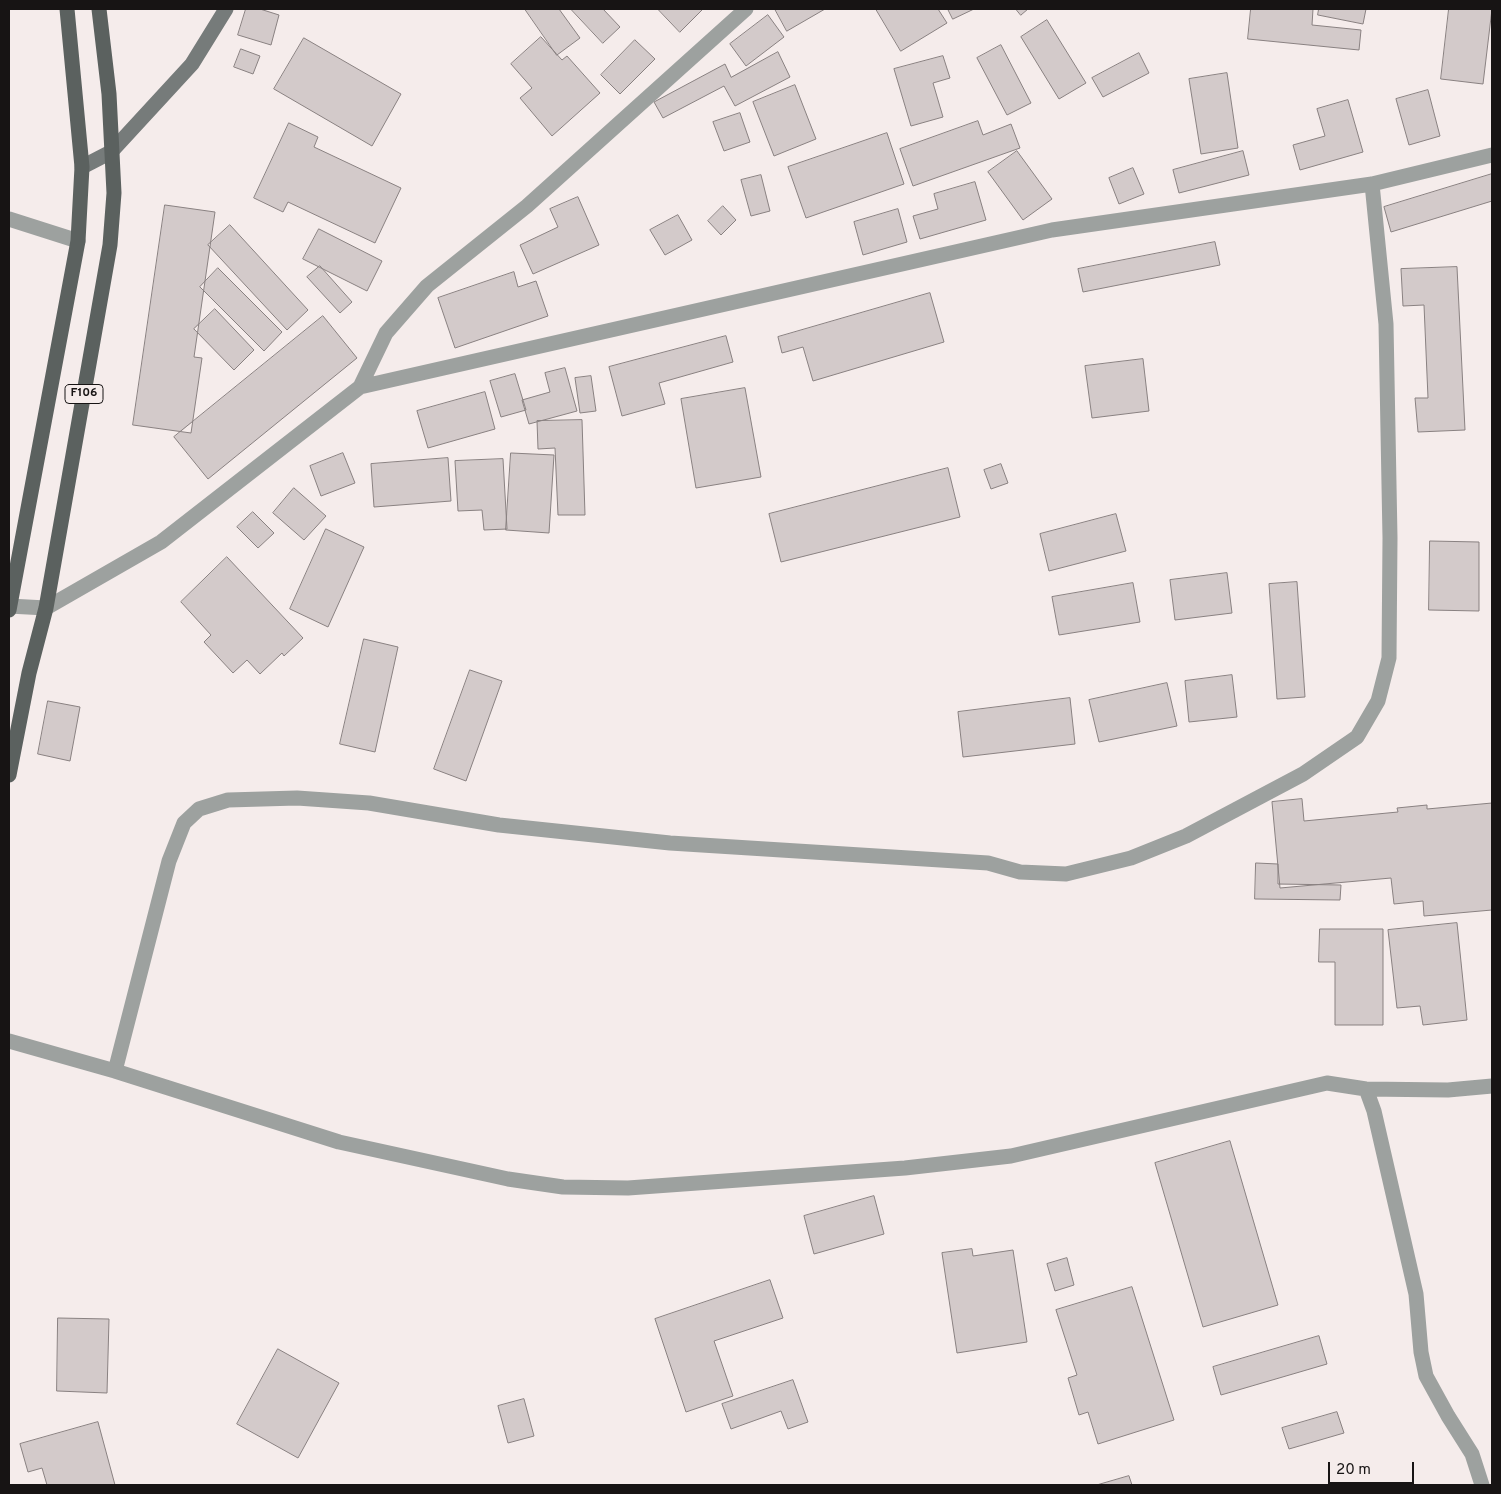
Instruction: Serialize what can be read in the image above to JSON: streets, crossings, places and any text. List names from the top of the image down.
{
  "streets": {
    "main road": ["F106"]
  },
  "scale_bar": "20 m"
}
